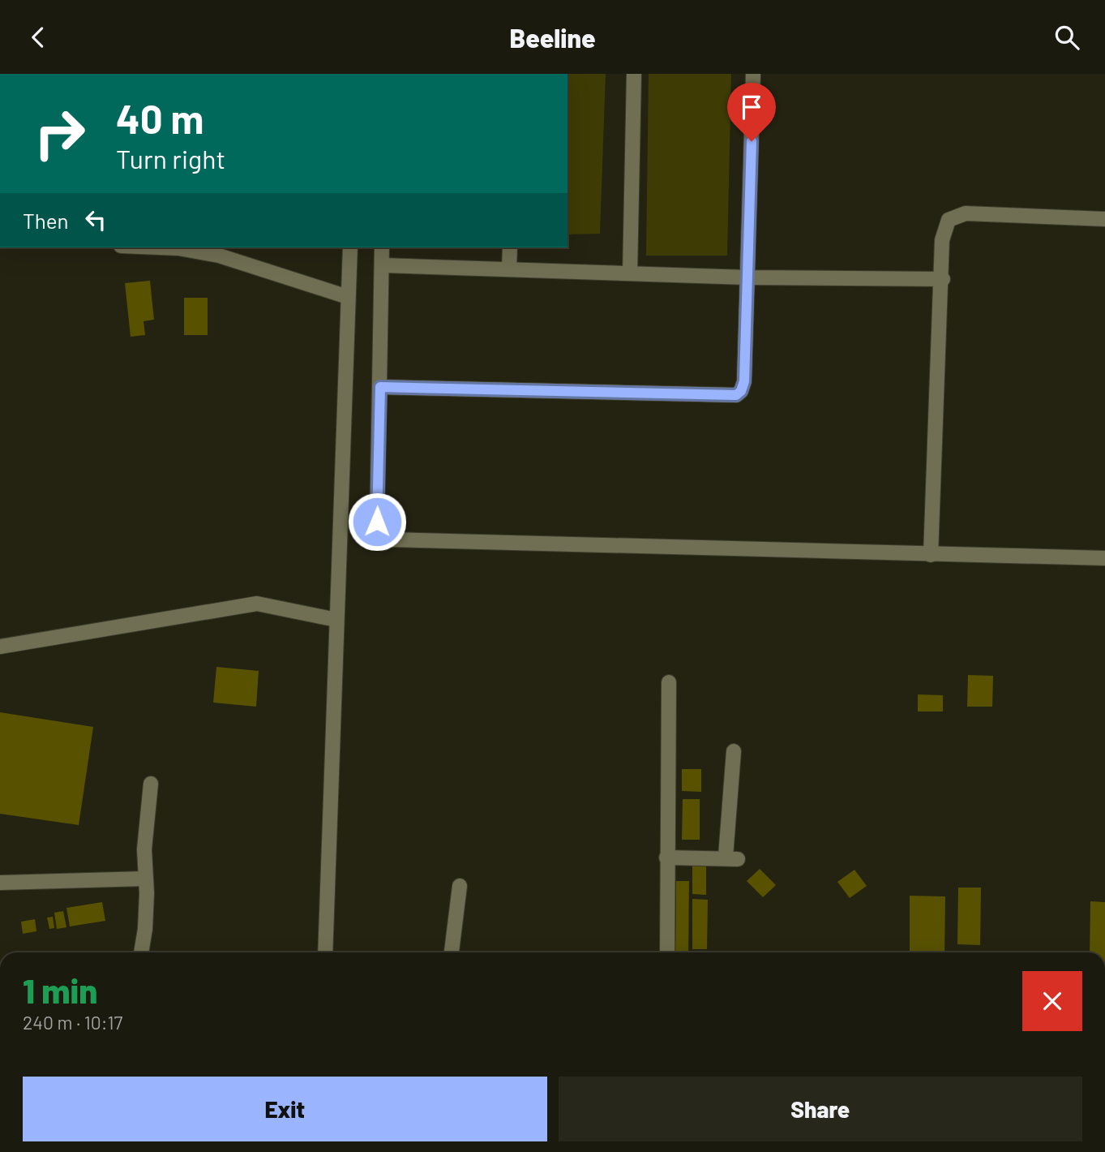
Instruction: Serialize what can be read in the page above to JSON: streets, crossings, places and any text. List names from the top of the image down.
{
  "page": {
    "header": "Beeline",
    "turn": ["40 m", "Turn right"],
    "then": "Then",
    "heading": ["1 min", "240 m · 10:17"],
    "buttons": ["Exit", "Share"]
  }
}
